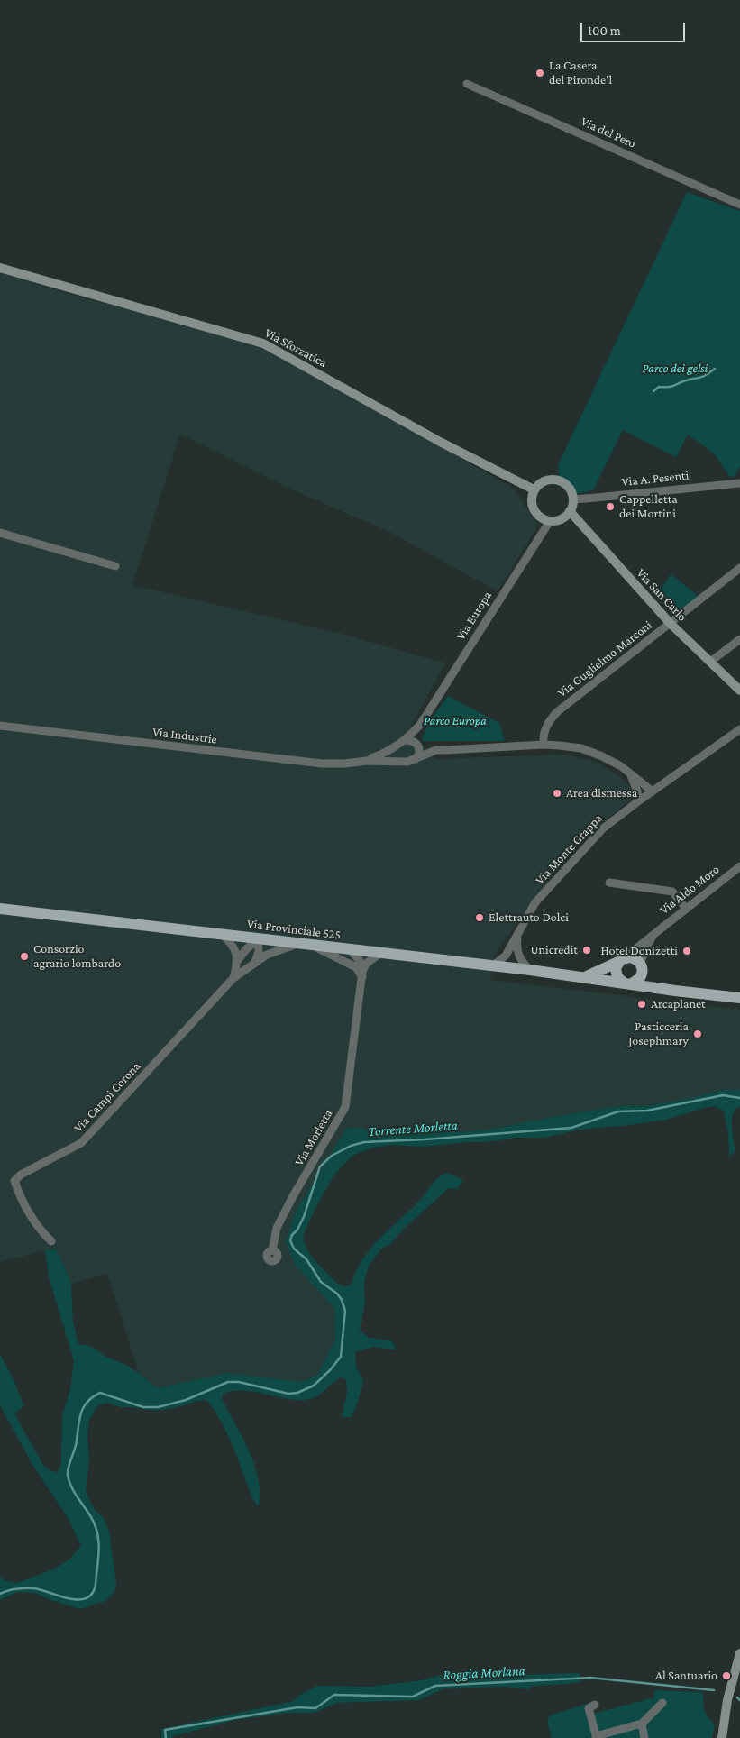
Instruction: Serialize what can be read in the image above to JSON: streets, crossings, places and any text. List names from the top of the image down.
{
  "streets": {
    "main road": ["Via Provinciale 525"],
    "street": [
      "Via del Pero",
      "Via Sforzatica",
      "Via A. Pesenti",
      "Via San Carlo",
      "Via Europa",
      "Via Guglielmo Marconi",
      "Via Industrie",
      "Via Monte Grappa",
      "Via Aldo Moro",
      "Via Campi Corona",
      "Via Morletta"
    ]
  },
  "crossings": [
    ["Via Sforzatica", "Via A. Pesenti"],
    ["Via Sforzatica", "Via San Carlo"],
    ["Via Sforzatica", "Via Europa"],
    ["Via A. Pesenti", "Via San Carlo"],
    ["Via A. Pesenti", "Via Europa"],
    ["Via San Carlo", "Via Europa"],
    ["Via San Carlo", "Via Guglielmo Marconi"],
    ["Via Europa", "Via Industrie"],
    ["Via Guglielmo Marconi", "Via Industrie"],
    ["Via Industrie", "Via Monte Grappa"],
    ["Via Aldo Moro", "Via Provinciale 525"],
    ["Via Provinciale 525", "Via Campi Corona"]
  ],
  "water": ["Torrente Morletta", "Roggia Morlana"],
  "parks": ["Parco dei gelsi", "Parco Europa"],
  "places": [
    "La Casera del Pironde'l",
    "Cappelletta dei Mortini",
    "Area dismessa",
    "Elettrauto Dolci",
    "Unicredit",
    "Hotel Donizetti",
    "Consorzio agrario lombardo",
    "Arcaplanet",
    "Pasticceria Josephmary",
    "Al Santuario"
  ],
  "scale_bar": "100 m"
}
